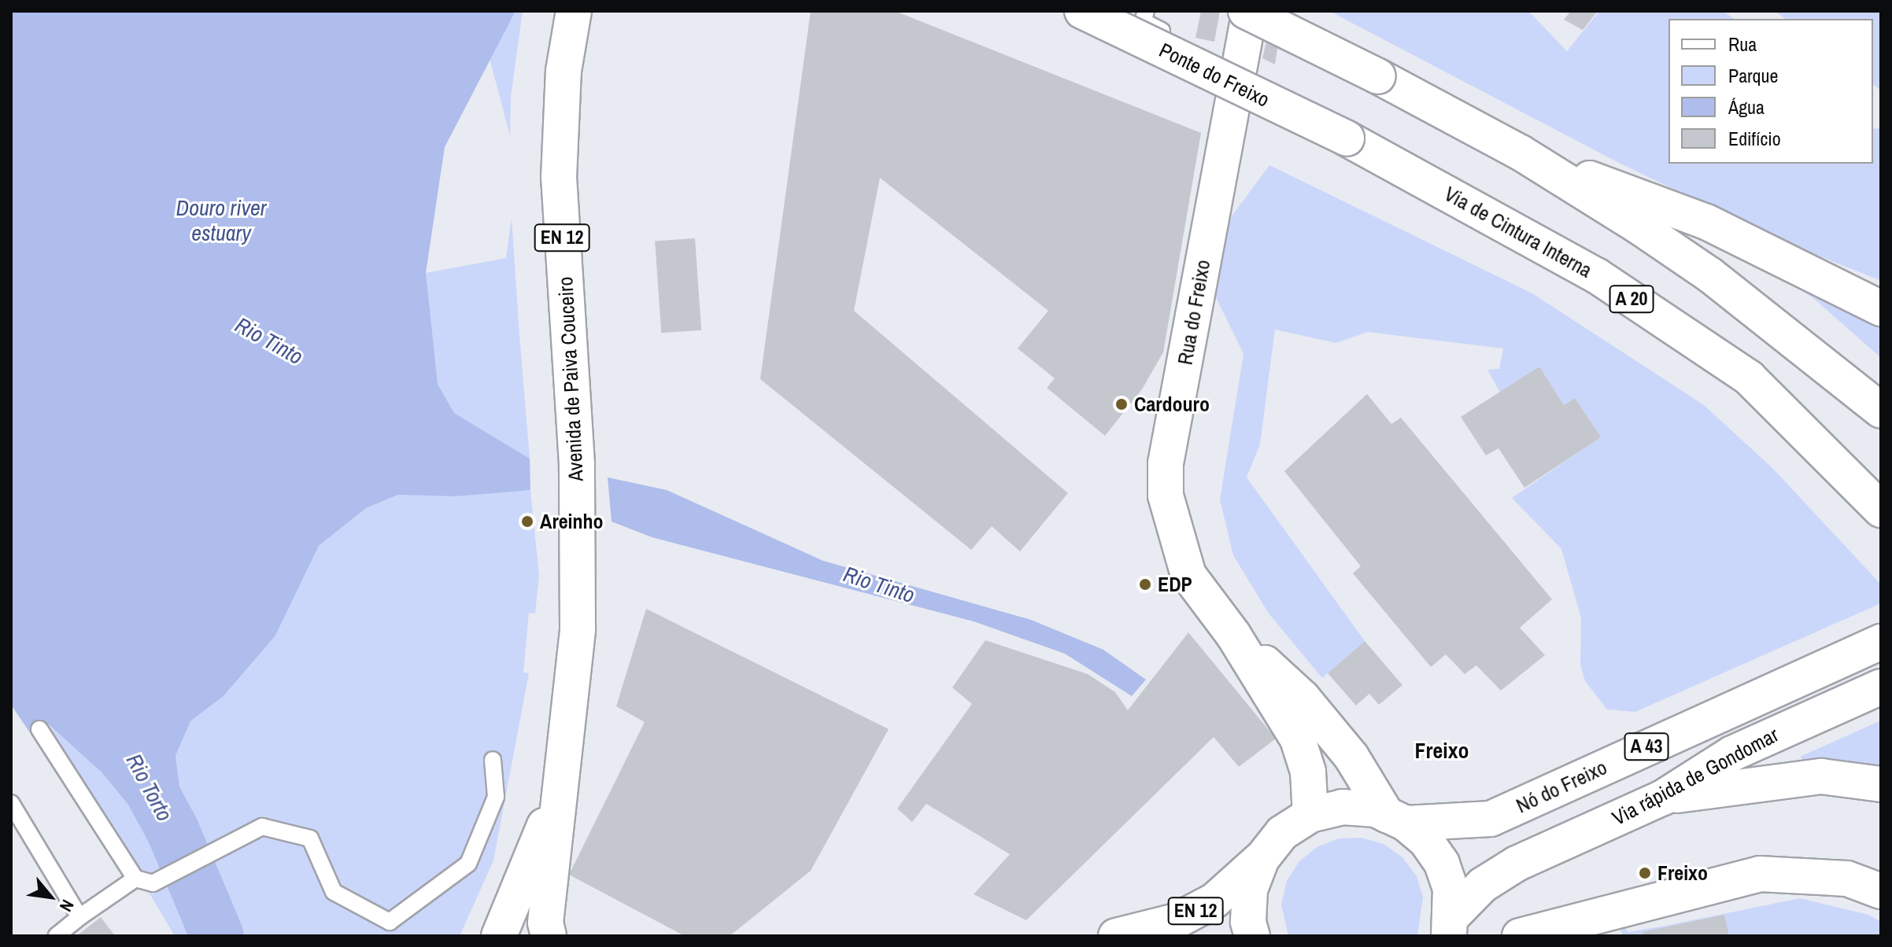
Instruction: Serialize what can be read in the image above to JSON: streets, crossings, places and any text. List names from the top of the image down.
{
  "streets": {
    "main road": [
      "Ponte do Freixo",
      "Via de Cintura Interna",
      "EN 12",
      "A 20",
      "Rua do Freixo",
      "Avenida de Paiva Couceiro",
      "A 43",
      "Via rápida de Gondomar",
      "Nó do Freixo"
    ]
  },
  "crossings": [
    ["Ponte do Freixo", "Via de Cintura Interna"],
    ["EN 12", "Rua do Freixo"],
    ["EN 12", "Nó do Freixo"],
    ["Rua do Freixo", "Nó do Freixo"]
  ],
  "districts": ["Freixo"],
  "water": ["Douro river estuary", "Rio Tinto", "Rio Torto"],
  "places": [
    "Cardouro",
    "Areinho",
    "EDP",
    "Freixo"
  ],
  "legend": [
    "Rua",
    "Parque",
    "Água",
    "Edifício"
  ],
  "north": "bottom right"
}
